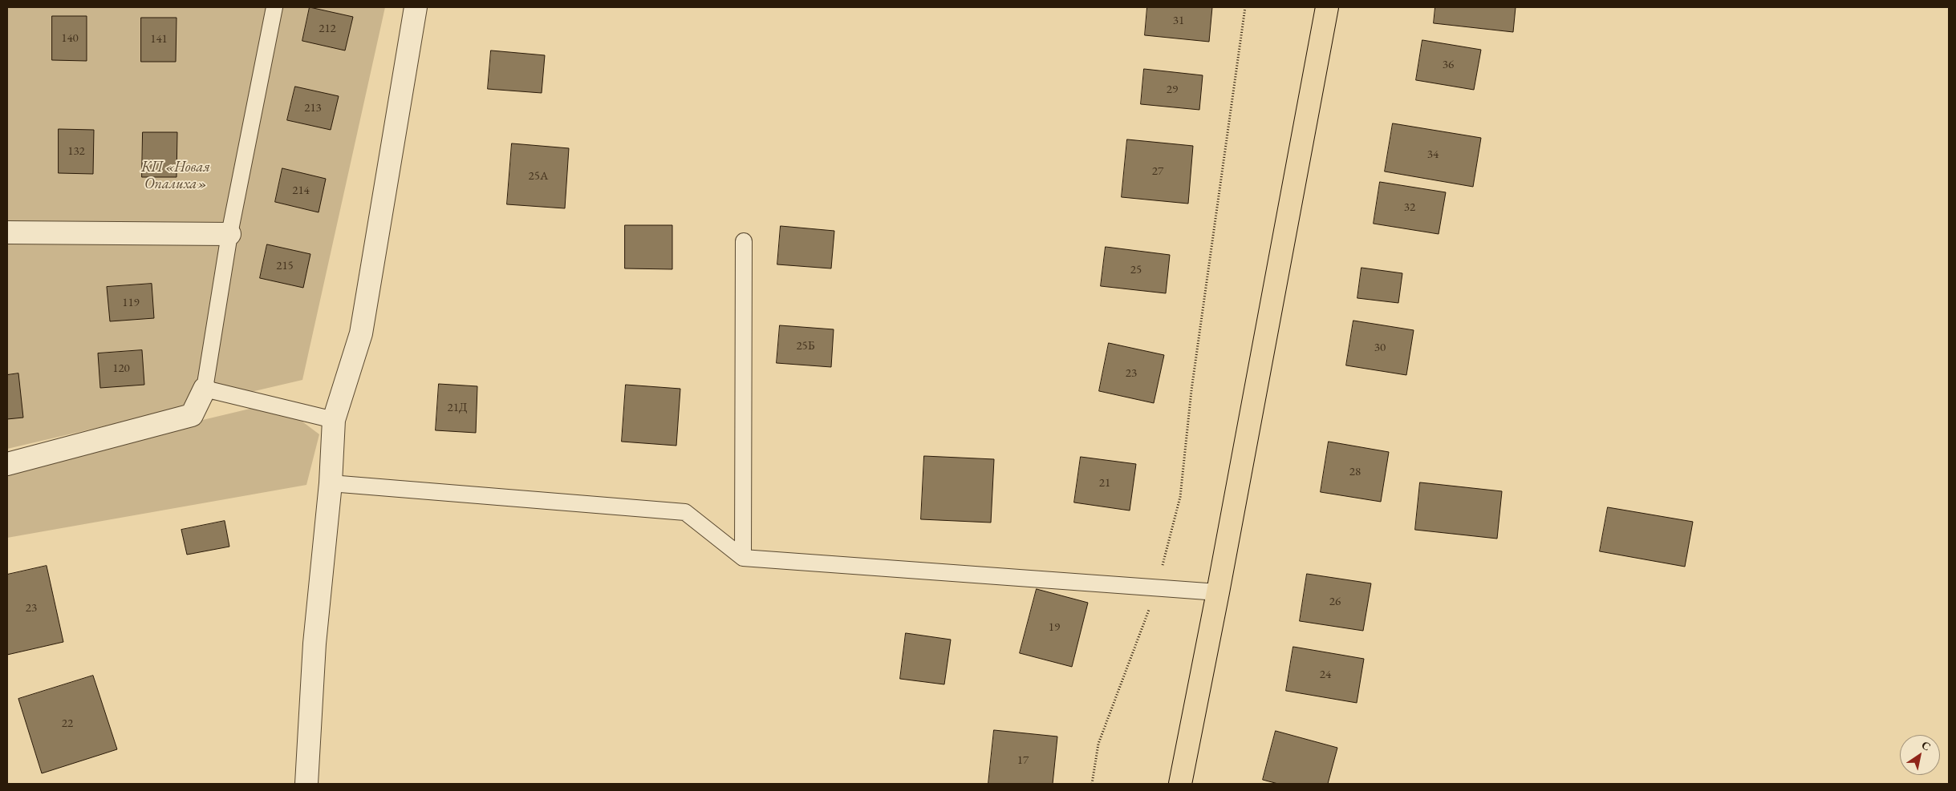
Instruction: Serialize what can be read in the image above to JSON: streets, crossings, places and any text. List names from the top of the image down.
{
  "parks": ["КП «Новая Опалиха»"],
  "house_numbers": [
    "31",
    "212",
    "140",
    "141",
    "36",
    "29",
    "213",
    "132",
    "34",
    "27",
    "25А",
    "214",
    "32",
    "215",
    "25",
    "119",
    "25Б",
    "30",
    "120",
    "23",
    "21Д",
    "28",
    "21",
    "26",
    "23",
    "19",
    "24",
    "22",
    "17"
  ],
  "north": "top right"
}
